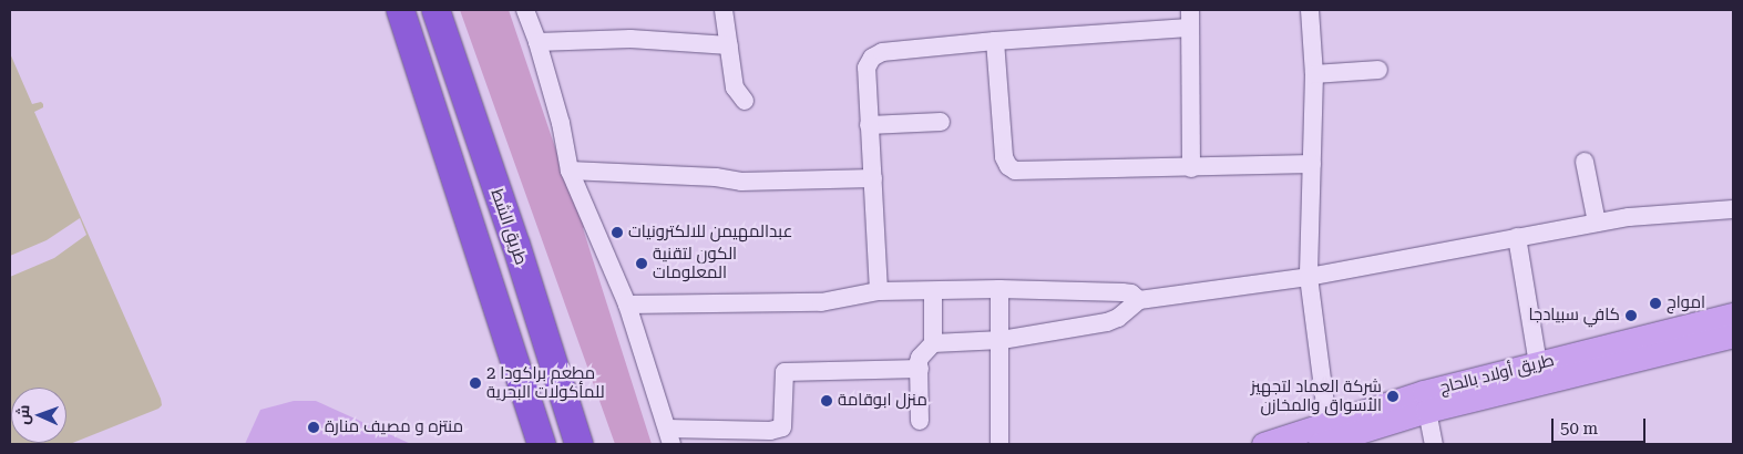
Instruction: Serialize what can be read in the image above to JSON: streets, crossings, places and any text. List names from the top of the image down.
{
  "streets": {
    "highway": ["طريق الشط"],
    "main road": ["طريق أولاد بالحاج"]
  },
  "places": [
    "عبدالمهيمن للالكترونيات",
    "الكون لتقنية المعلومات",
    "امواج",
    "كافي سبيادجا",
    "مطعم براكودا 2 للمأكولات البحرية",
    "شركة العماد لتجهيز الأسواق والمخازن",
    "منزل ابوقامة",
    "منتزه و مصيف منارة"
  ],
  "scale_bar": "50 m",
  "north": "left"
}
